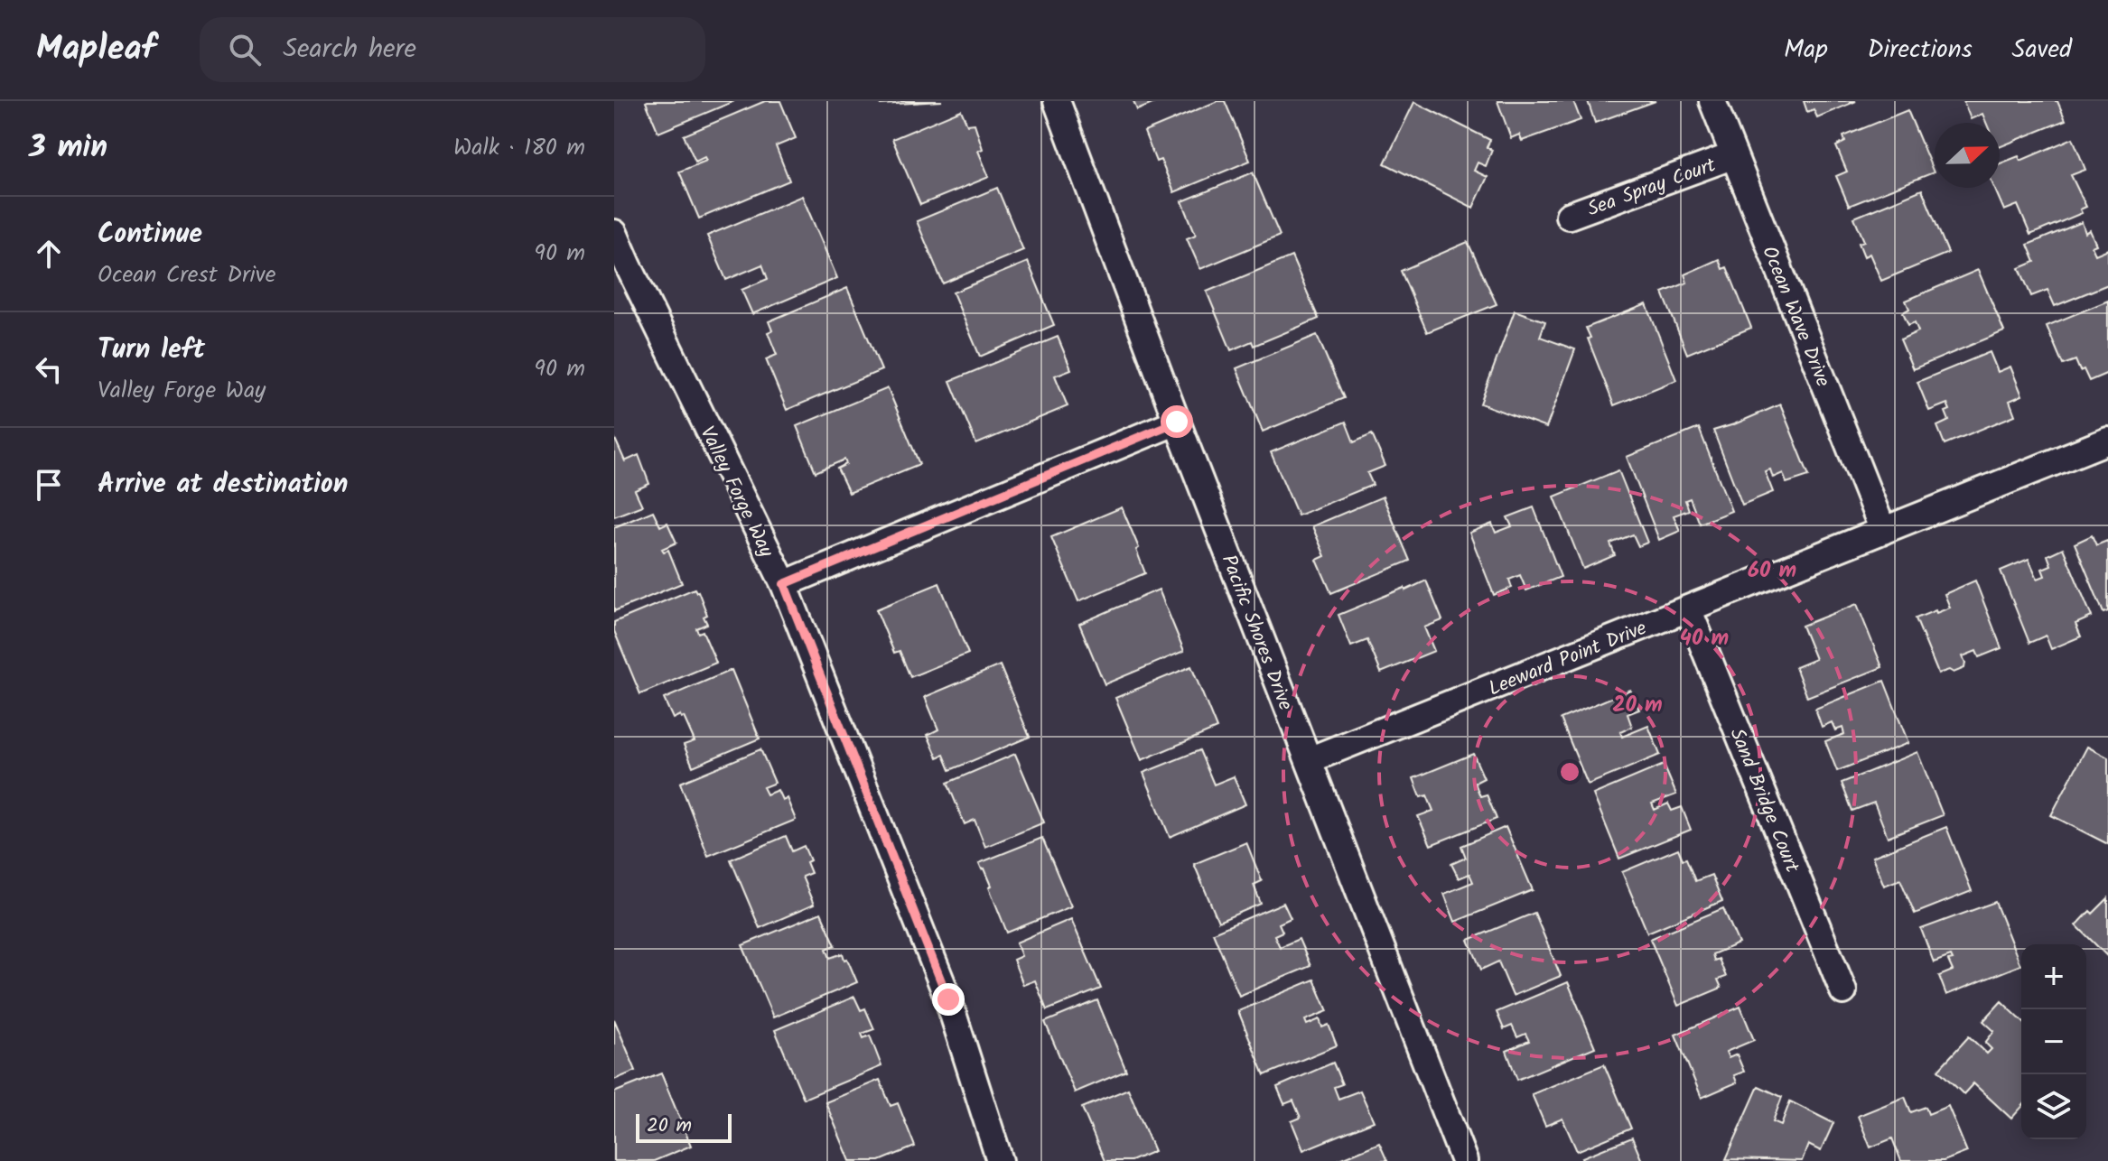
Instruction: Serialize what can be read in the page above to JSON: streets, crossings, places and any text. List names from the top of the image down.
{
  "streets": {
    "street": [
      "Sea Spray Court",
      "Ocean Wave Drive",
      "Valley Forge Way",
      "Pacific Shores Drive",
      "Leeward Point Drive",
      "Sand Bridge Court"
    ]
  },
  "crossings": [
    ["Sea Spray Court", "Ocean Wave Drive"],
    ["Ocean Wave Drive", "Leeward Point Drive"],
    ["Pacific Shores Drive", "Leeward Point Drive"],
    ["Leeward Point Drive", "Sand Bridge Court"]
  ],
  "scale_bar": "20 m",
  "north": "right",
  "page": {
    "header": "Mapleaf",
    "search": "Search here",
    "nav": ["Map", "Directions", "Saved"],
    "heading": ["3 min", "Walk · 180 m"],
    "list": [
      ["Continue", "Ocean Crest Drive", "90 m"],
      ["Turn left", "Valley Forge Way", "90 m"],
      "Arrive at destination"
    ],
    "map_buttons": ["+", "−"],
    "scale": "20 m"
  },
  "rings": ["60 m", "40 m", "20 m"]
}
